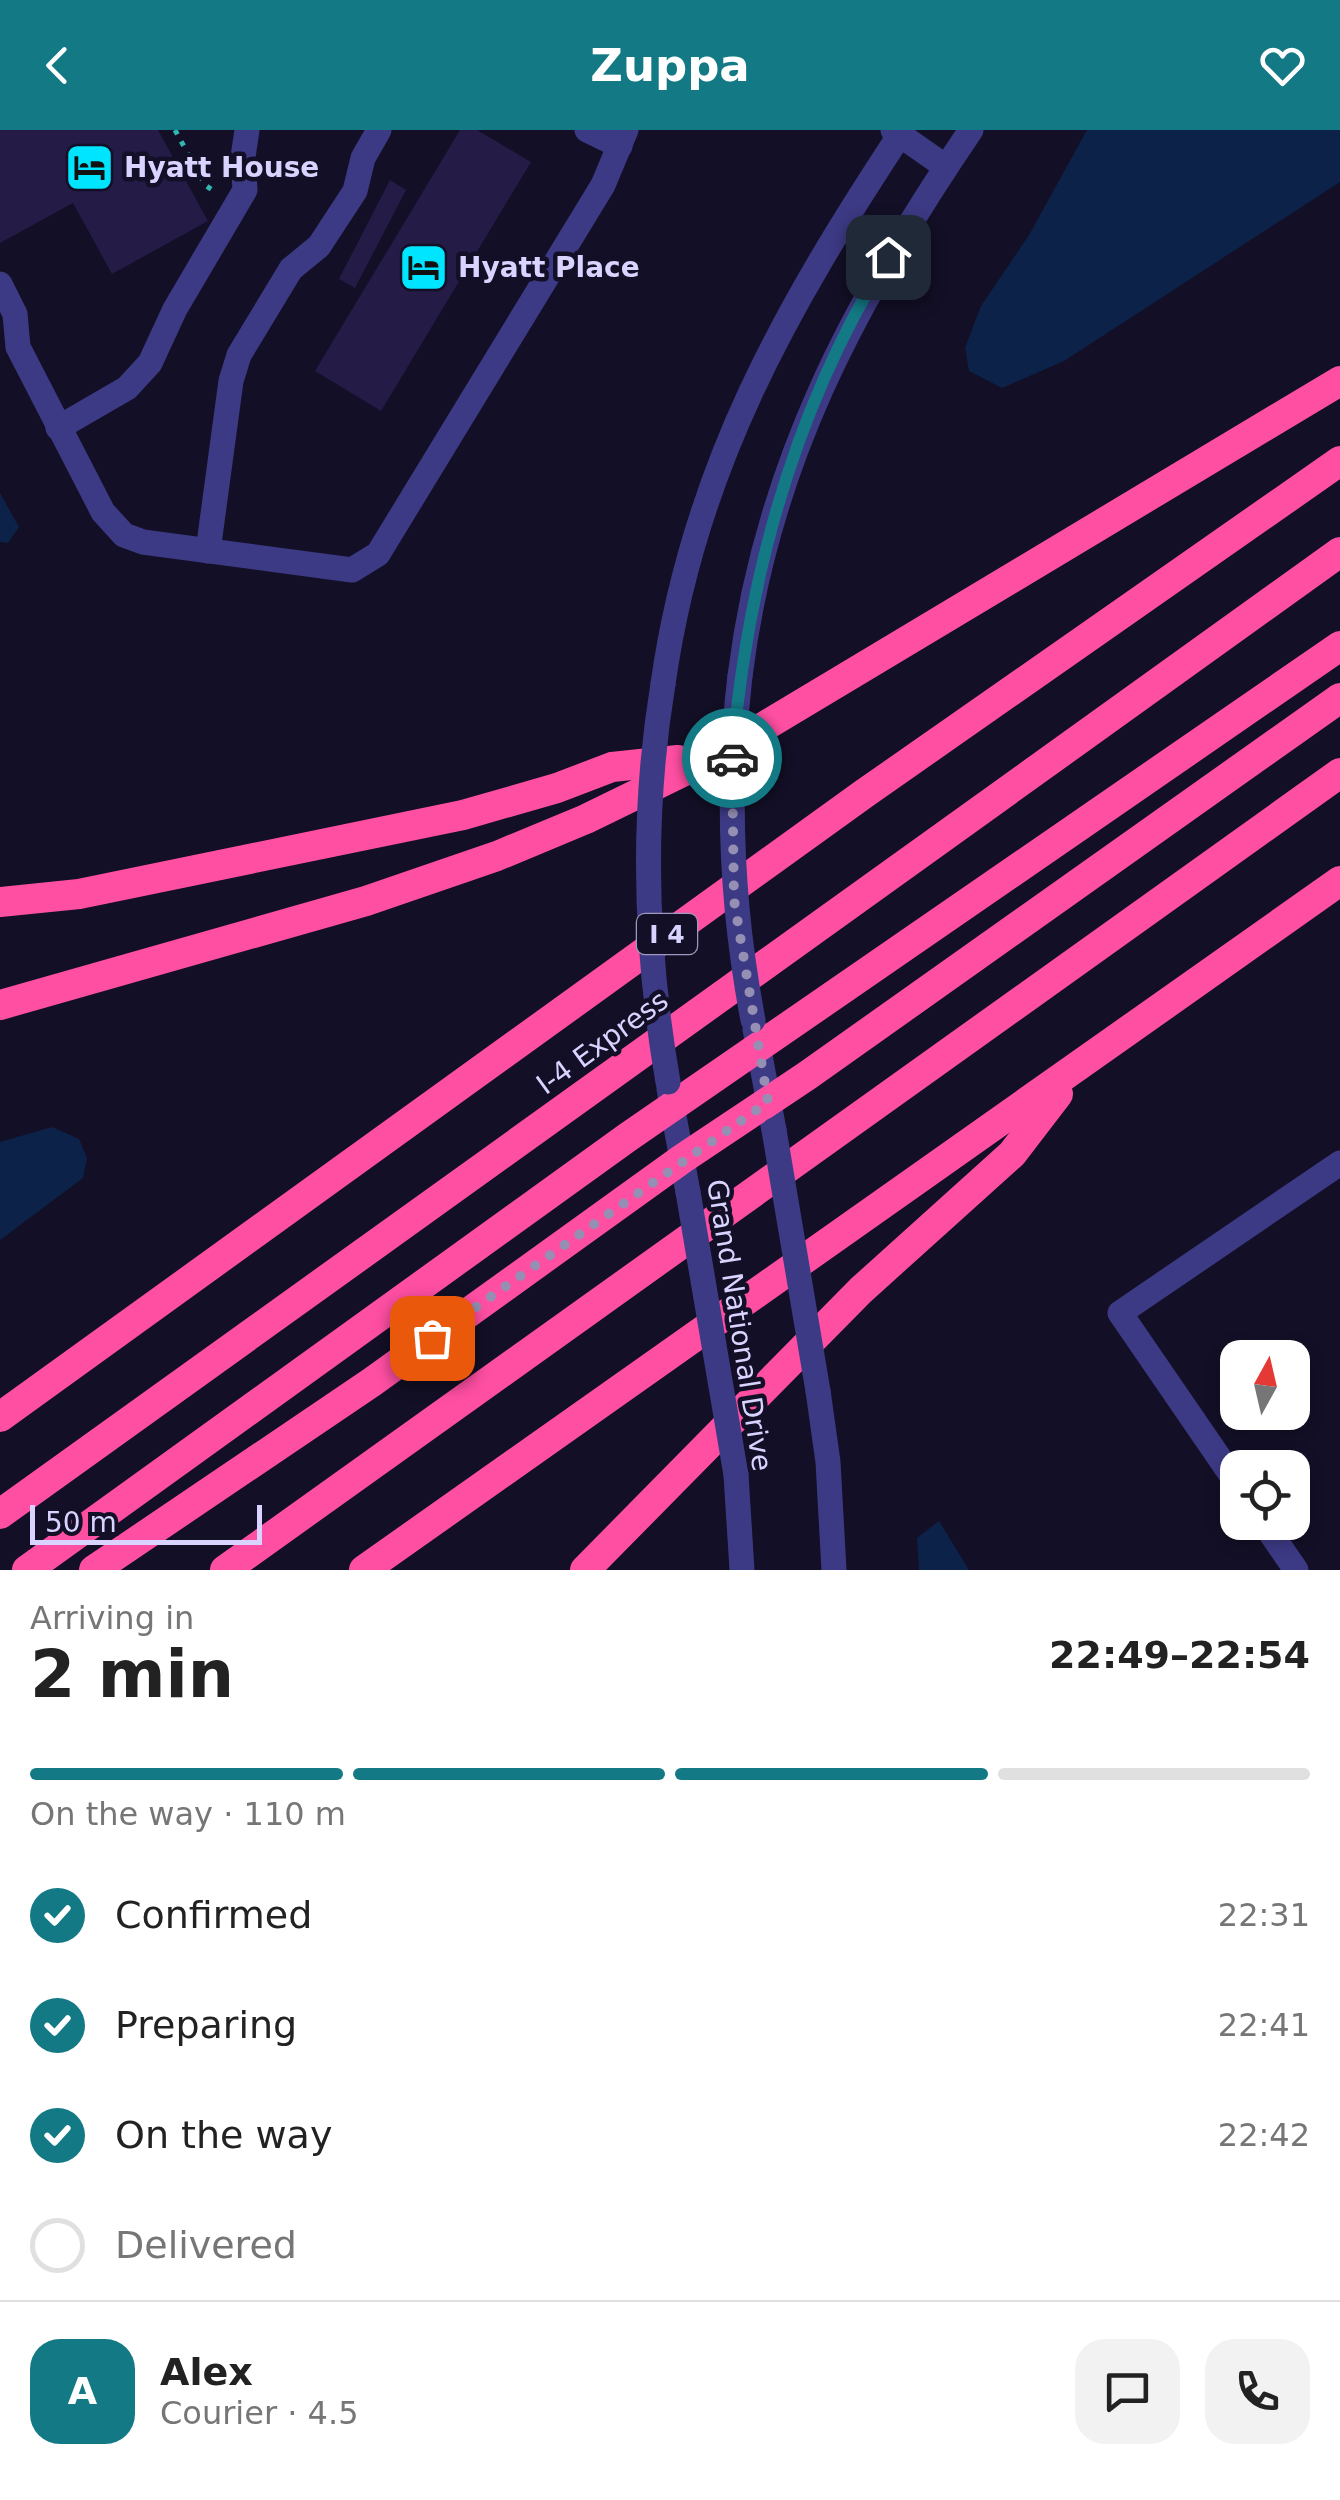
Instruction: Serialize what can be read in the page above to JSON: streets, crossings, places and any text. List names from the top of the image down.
{
  "streets": {
    "highway": ["I 4", "I-4 Express"],
    "street": ["Grand National Drive"]
  },
  "places": {
    "hotel": ["Hyatt House", "Hyatt Place"]
  },
  "scale_bar": "50 m",
  "north": "top",
  "page": {
    "header": "Zuppa",
    "scale": "50 m",
    "heading": ["2 min", "Arriving in", "22:49–22:54"],
    "panel": ["Alex", "Courier · 4.5"],
    "bar": "On the way · 110 m",
    "list": [
      ["Confirmed", "22:31"],
      ["Preparing", "22:41"],
      ["On the way", "22:42"],
      "Delivered"
    ],
    "round": "A"
  }
}
